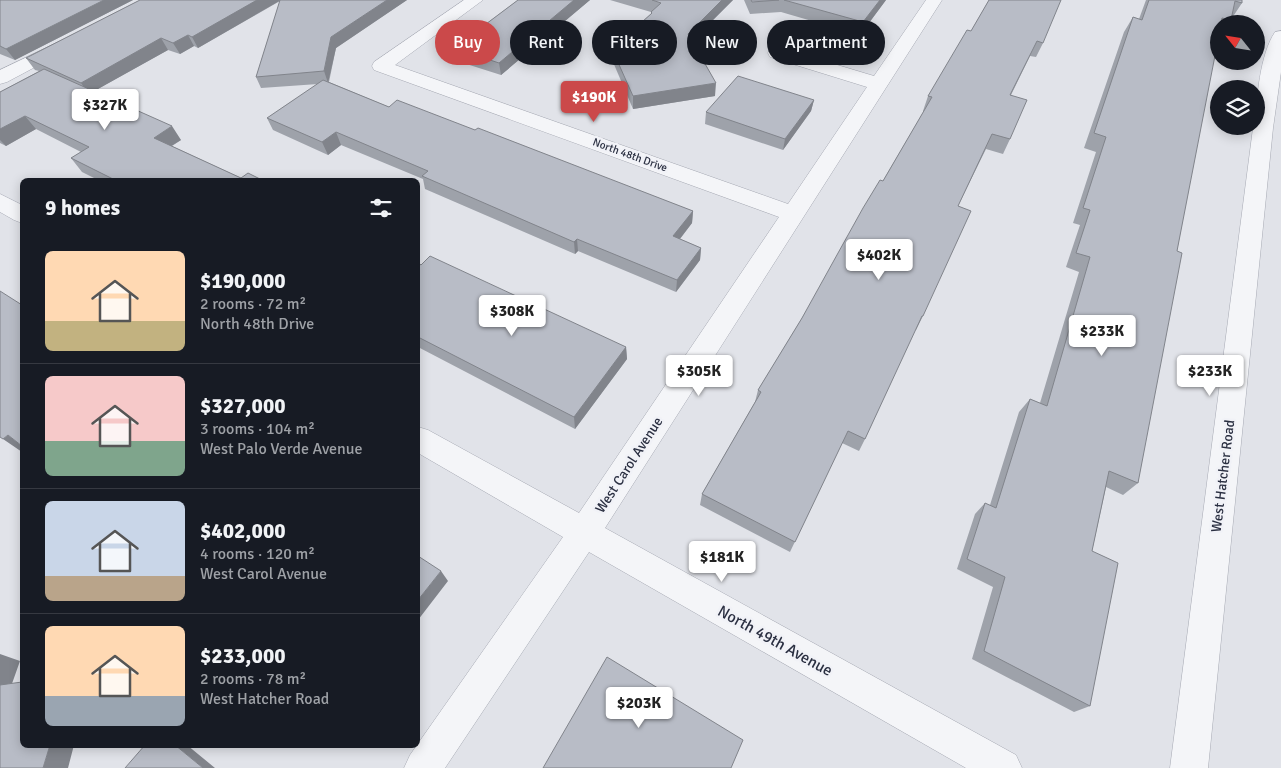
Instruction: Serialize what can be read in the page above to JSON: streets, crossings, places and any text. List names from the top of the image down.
{
  "streets": {
    "street": [
      "North 48th Drive",
      "West Carol Avenue",
      "West Hatcher Road",
      "North 49th Avenue"
    ]
  },
  "crossings": [
    ["North 48th Drive", "West Carol Avenue"],
    ["West Carol Avenue", "North 49th Avenue"]
  ],
  "north": "top left",
  "page": {
    "chip": [
      "Buy",
      "Rent",
      "Filters",
      "New",
      "Apartment"
    ],
    "price": [
      "$190K",
      "$327K",
      "$402K",
      "$308K",
      "$233K",
      "$305K",
      "$233K",
      "$181K",
      "$203K"
    ],
    "heading": "9 homes",
    "list": [
      {
        "name": "$190,000",
        "note": "2 rooms · 72 m² · North 48th Drive"
      },
      {
        "name": "$327,000",
        "note": "3 rooms · 104 m² · West Palo Verde Avenue"
      },
      {
        "name": "$402,000",
        "note": "4 rooms · 120 m² · West Carol Avenue"
      },
      {
        "name": "$233,000",
        "note": "2 rooms · 78 m² · West Hatcher Road"
      }
    ]
  }
}
